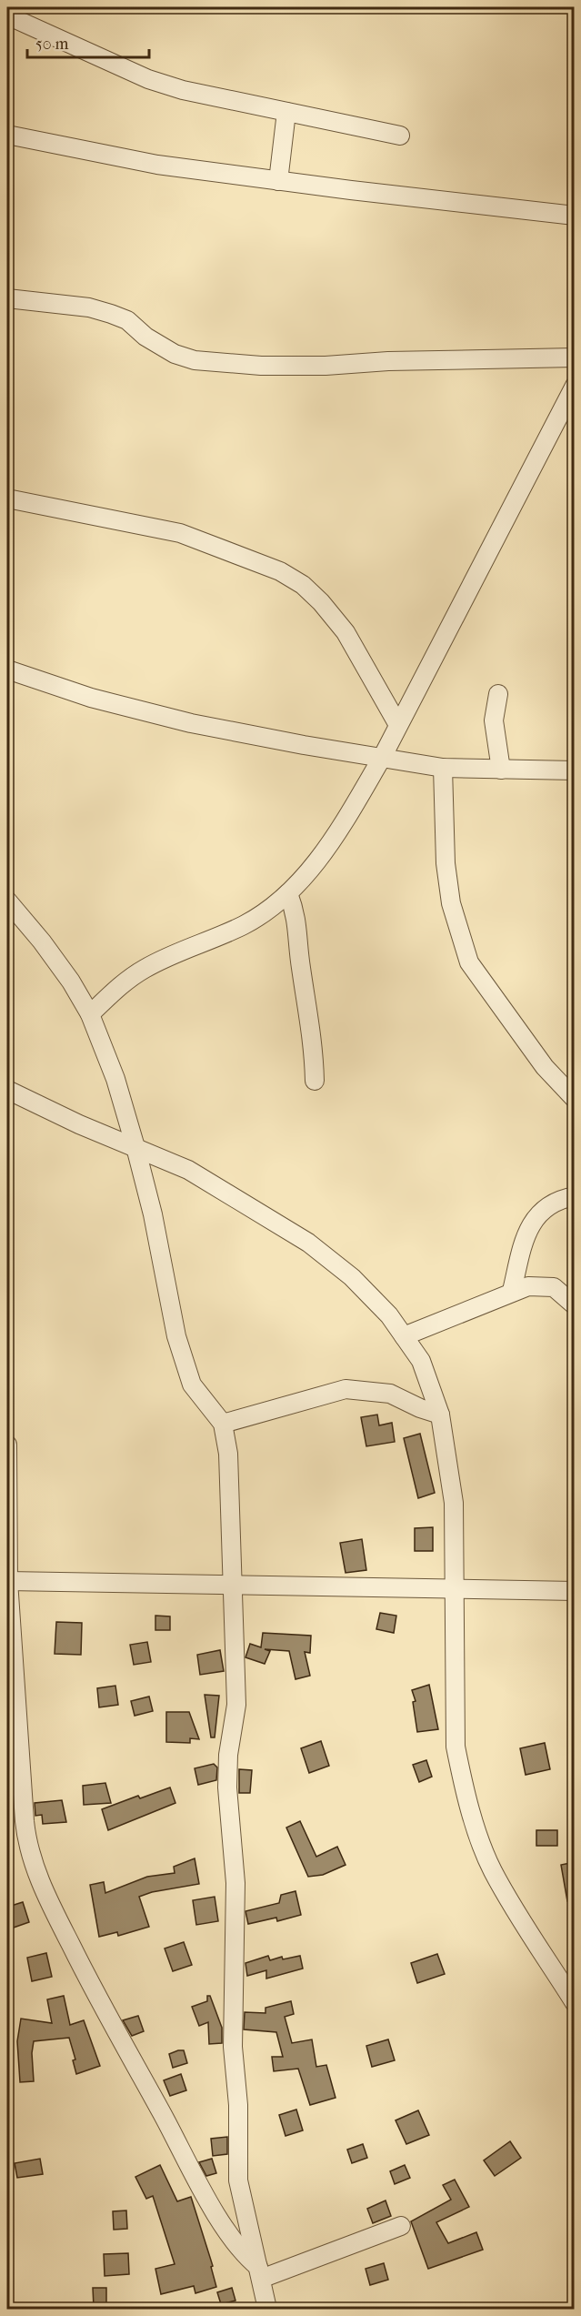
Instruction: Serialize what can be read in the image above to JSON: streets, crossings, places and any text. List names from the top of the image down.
{
  "scale_bar": "50 m"
}
